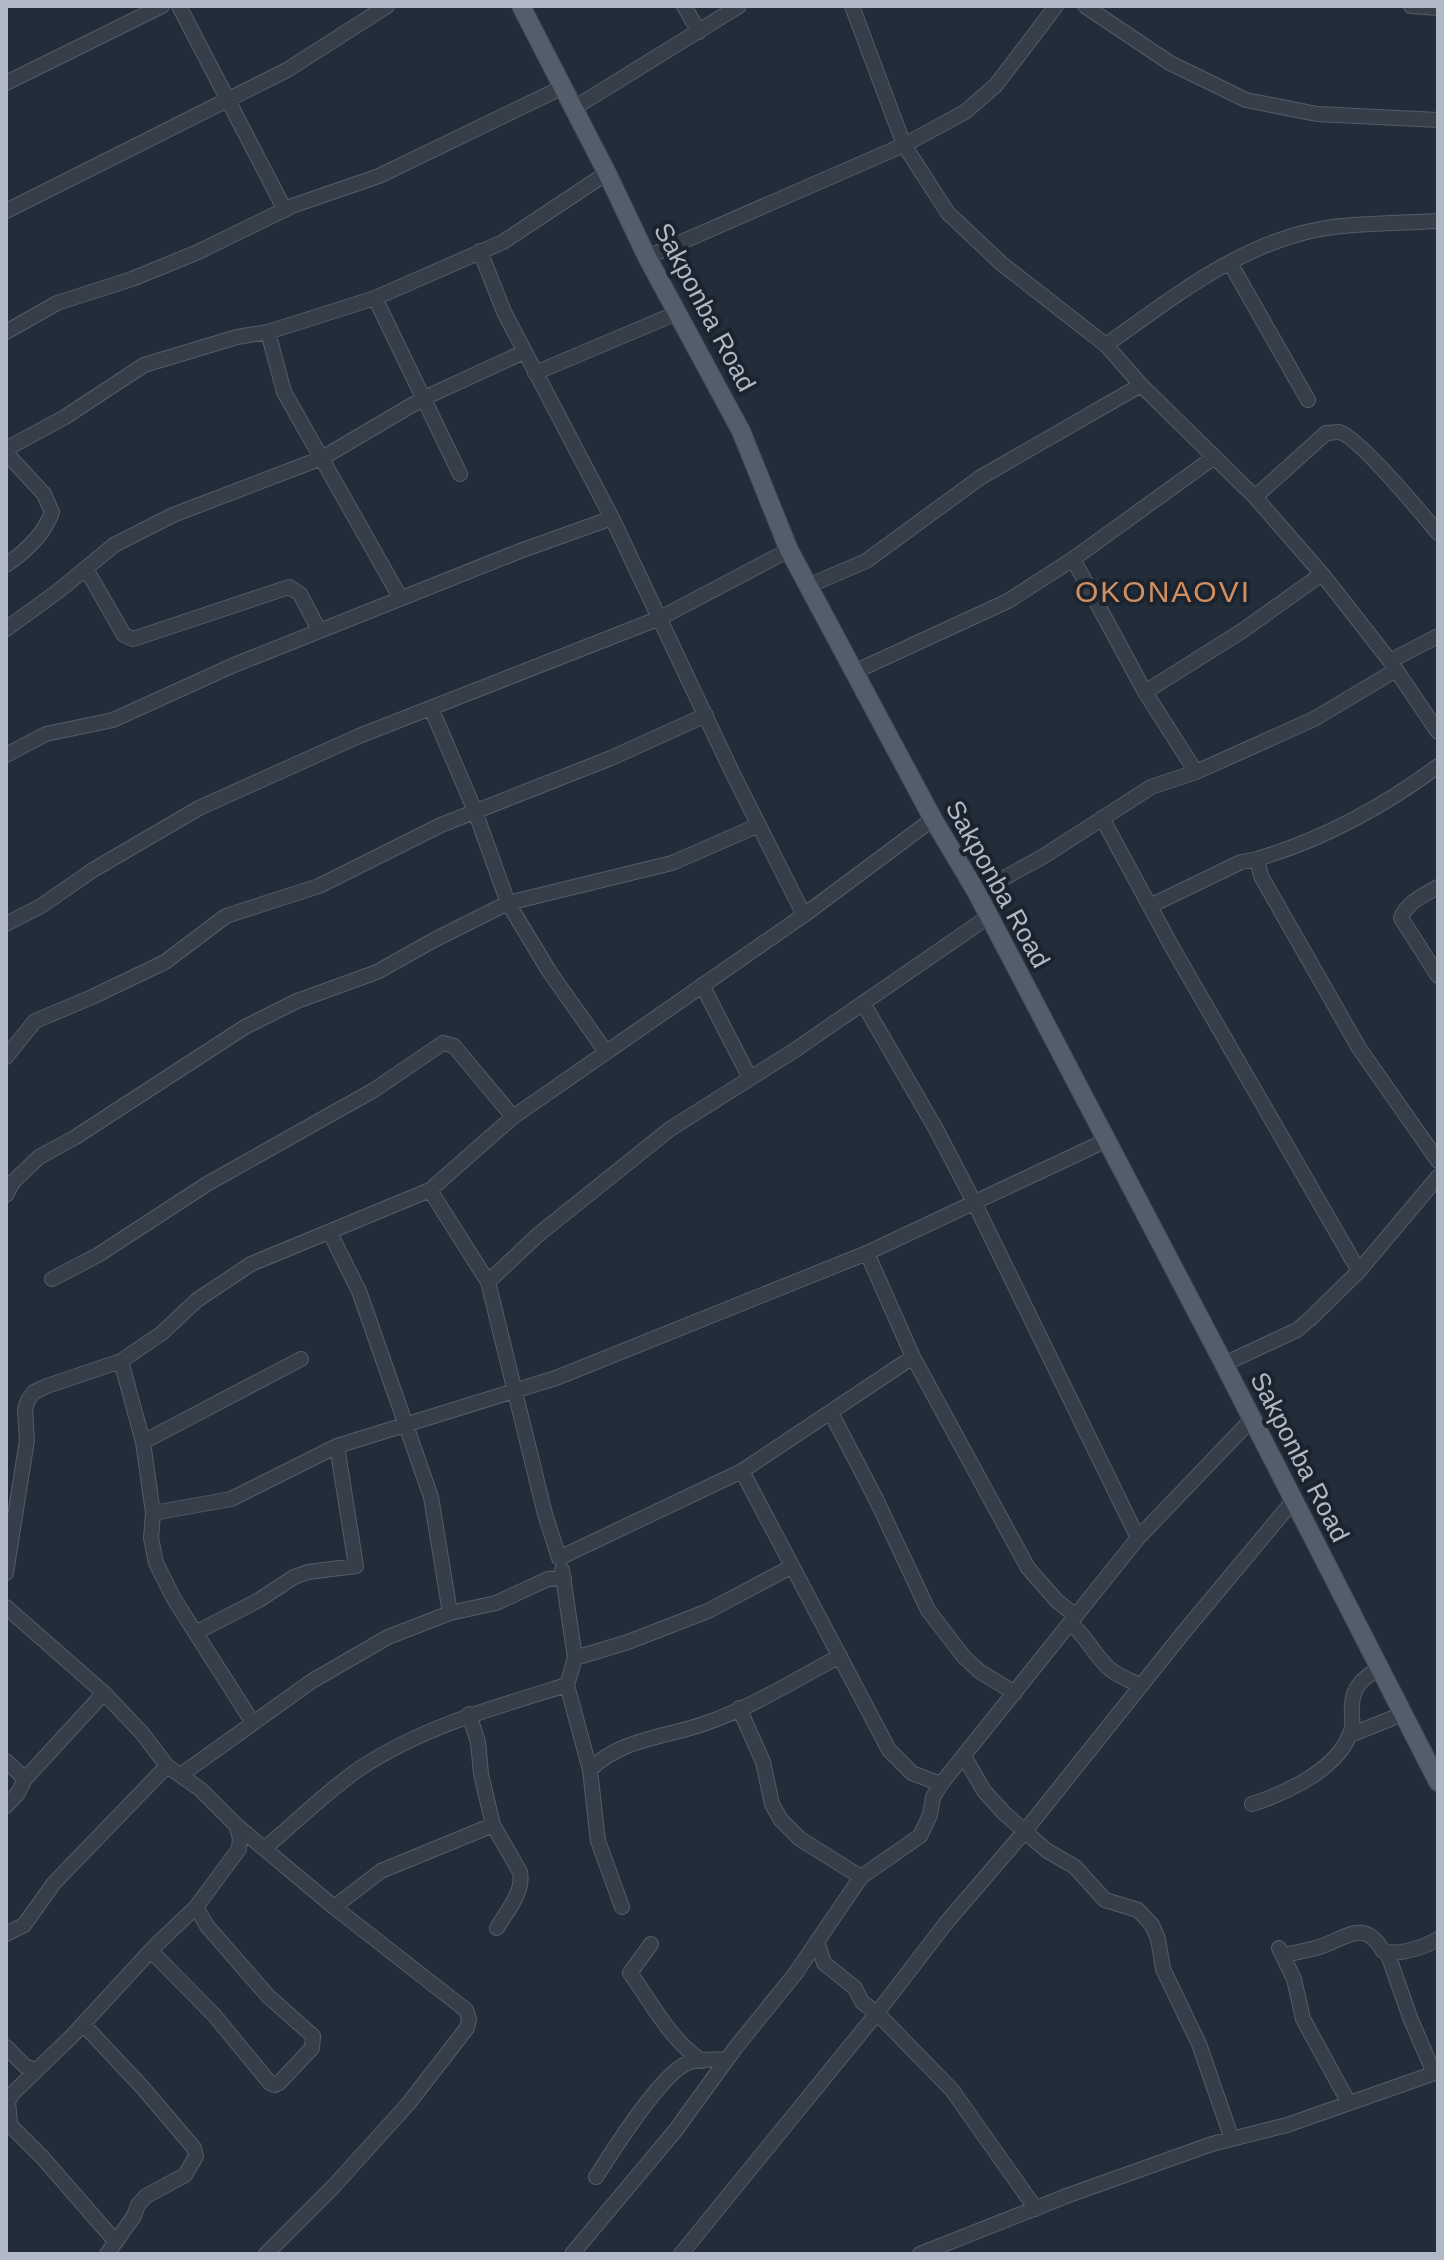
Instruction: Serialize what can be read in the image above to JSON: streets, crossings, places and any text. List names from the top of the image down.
{
  "streets": {
    "main road": ["Sakponba Road"]
  },
  "districts": ["OKONAOVI"]
}
